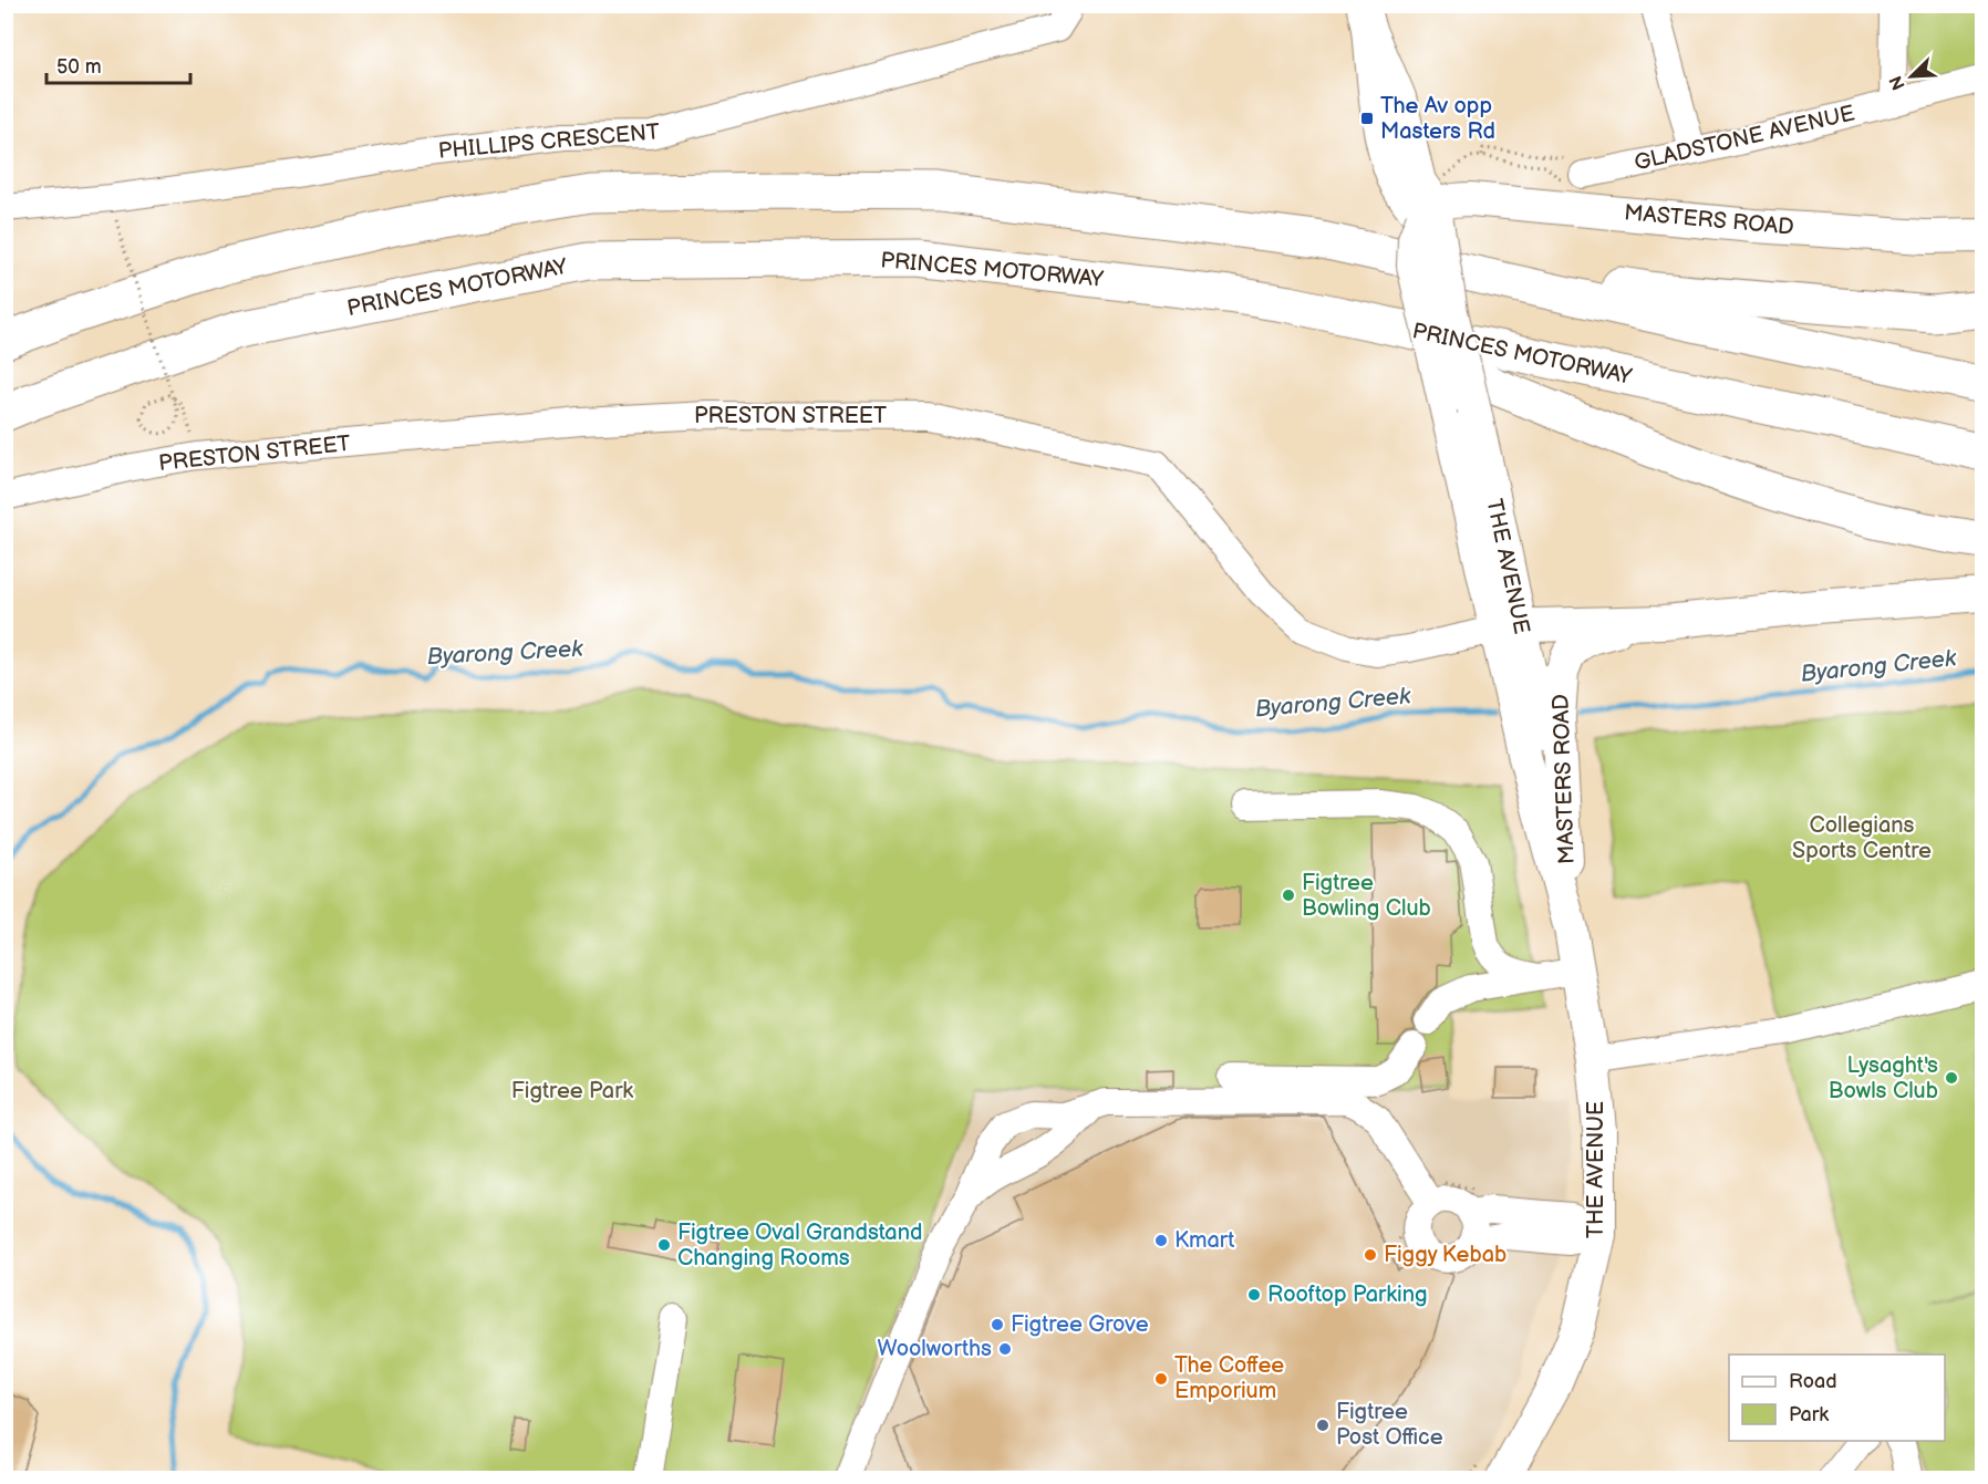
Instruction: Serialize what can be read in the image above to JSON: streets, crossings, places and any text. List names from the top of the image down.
{
  "streets": {
    "highway": ["PRINCES MOTORWAY"],
    "main road": ["MASTERS ROAD", "THE AVENUE"],
    "street": ["GLADSTONE AVENUE", "PHILLIPS CRESCENT", "PRESTON STREET"]
  },
  "crossings": [
    ["MASTERS ROAD", "PRESTON STREET"],
    ["MASTERS ROAD", "THE AVENUE"],
    ["PRESTON STREET", "THE AVENUE"]
  ],
  "water": ["Byarong Creek"],
  "parks": ["Collegians Sports Centre", "Figtree Park"],
  "places": {
    "transit": ["The Av opp Masters Rd"],
    "other": [
      "Figtree Bowling Club",
      "Lysaght's Bowls Club",
      "Kmart",
      "Figtree Oval Grandstand Changing Rooms",
      "Figgy Kebab",
      "Rooftop Parking",
      "Figtree Grove",
      "Woolworths",
      "The Coffee Emporium",
      "Figtree Post Office"
    ]
  },
  "legend": ["Road", "Park"],
  "scale_bar": "50 m",
  "north": "bottom left"
}
